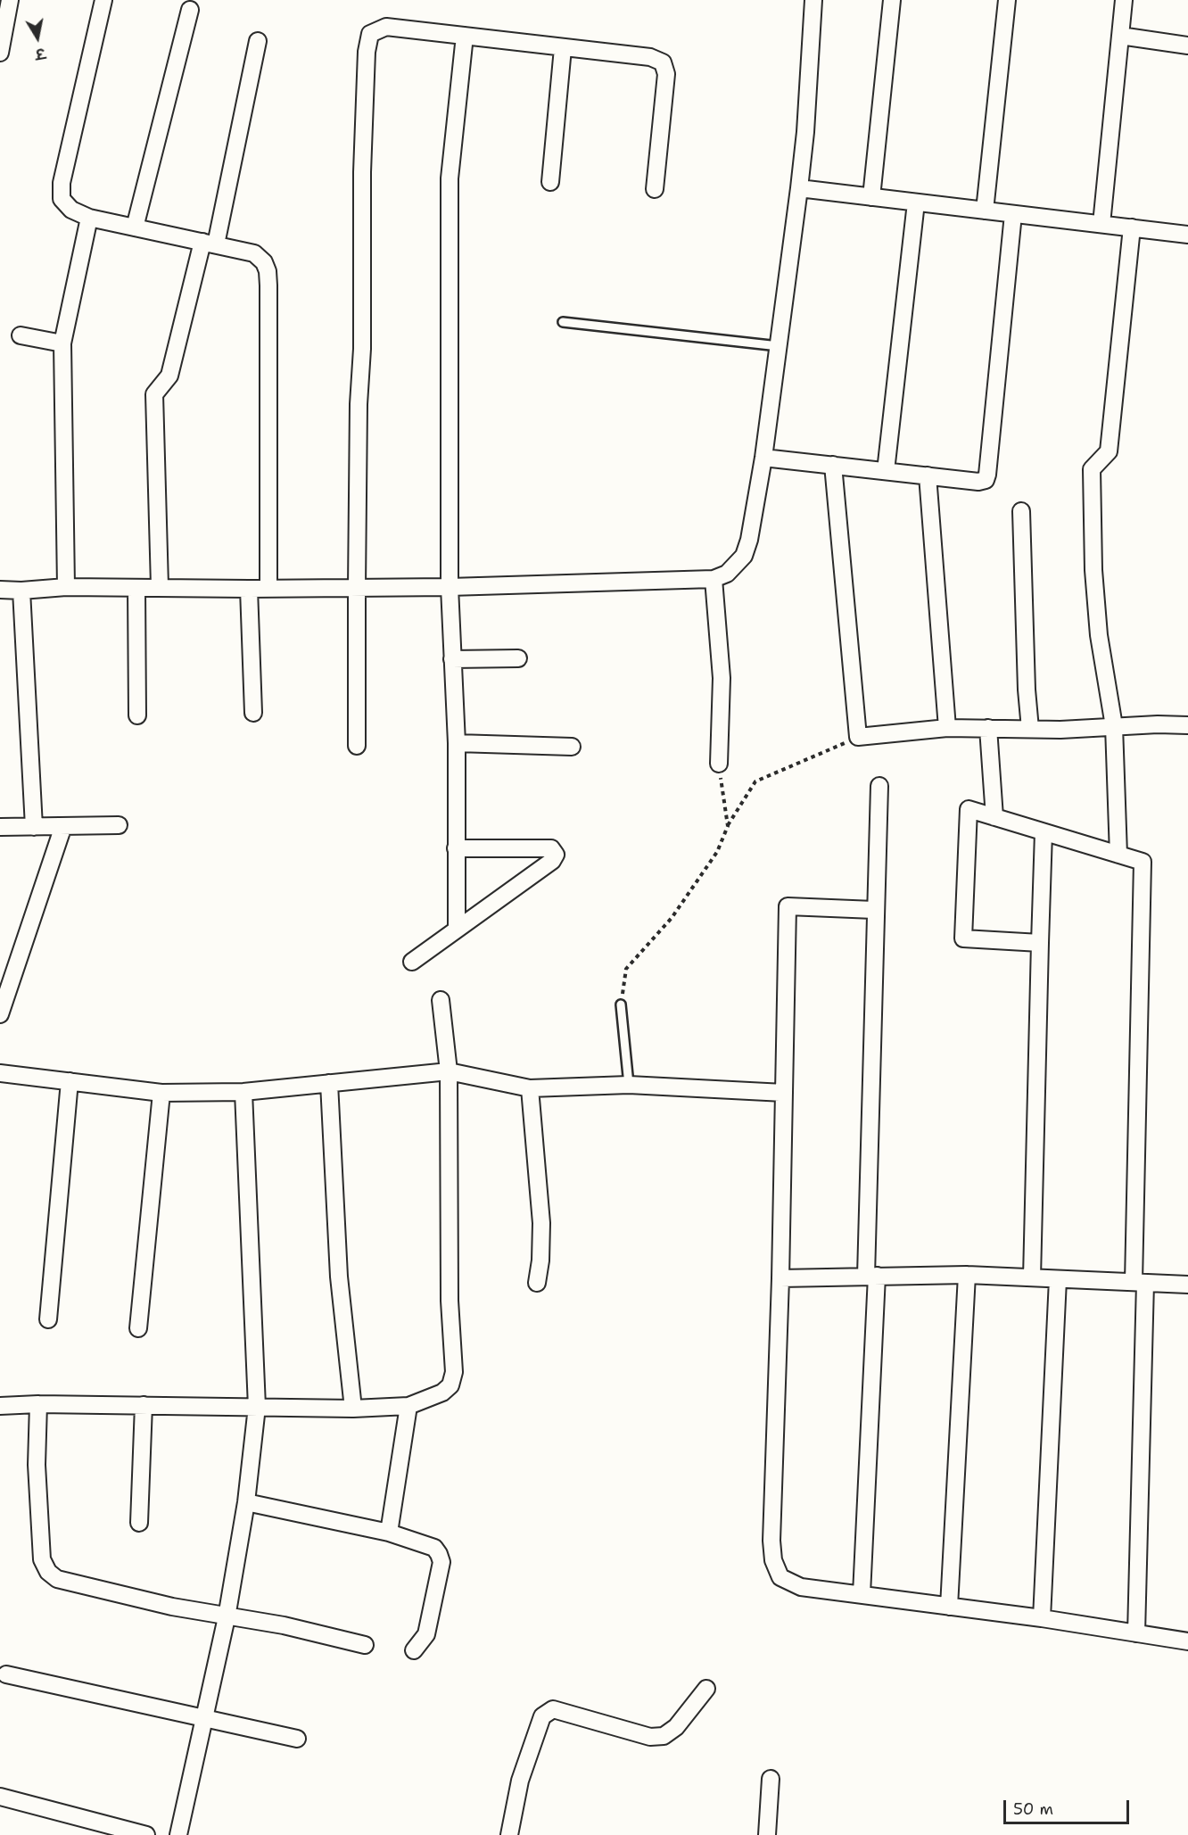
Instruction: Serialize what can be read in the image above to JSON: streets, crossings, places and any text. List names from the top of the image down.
{
  "scale_bar": "50 m",
  "north": "bottom"
}
